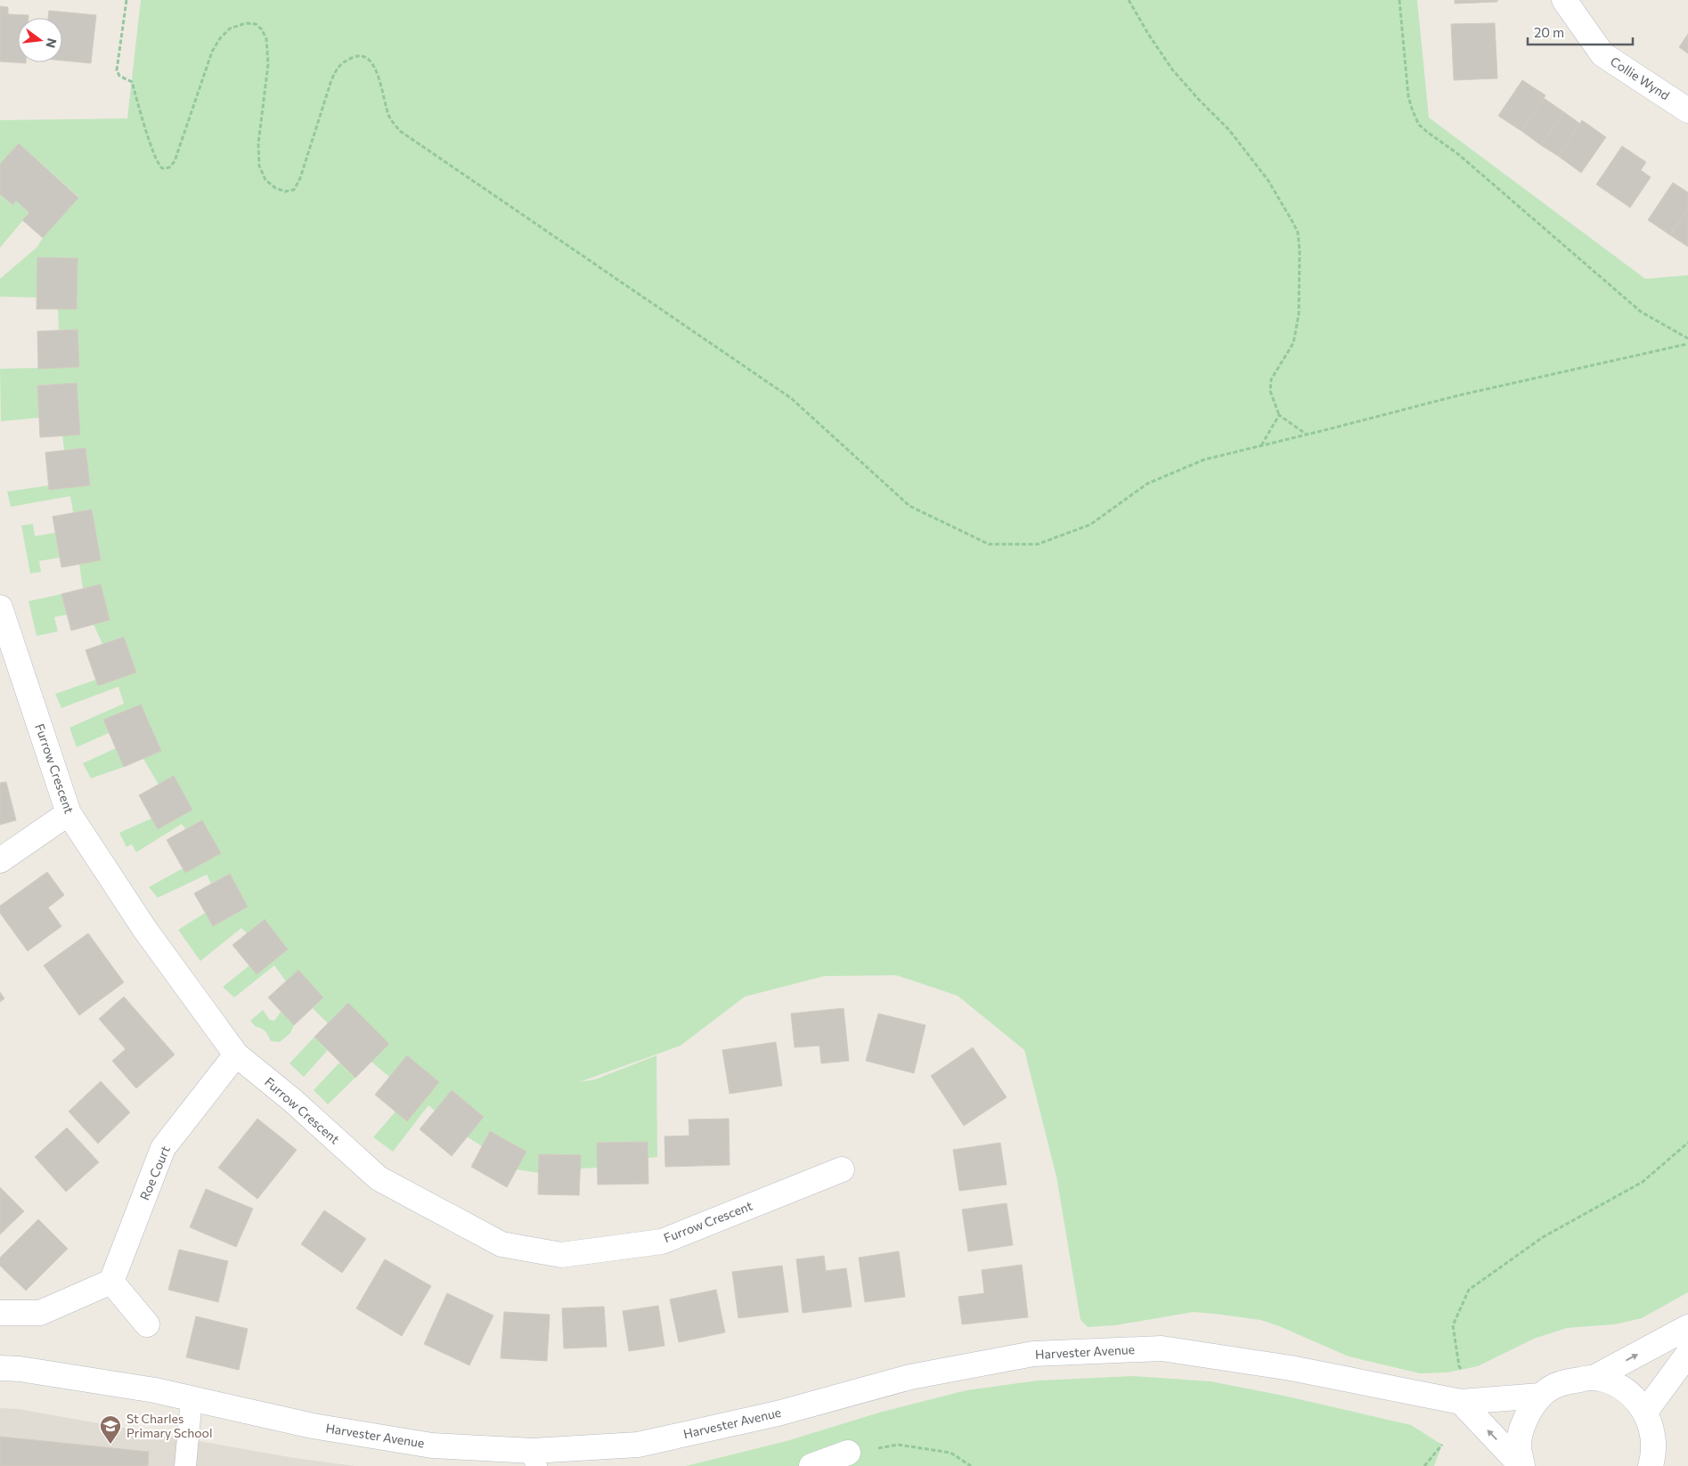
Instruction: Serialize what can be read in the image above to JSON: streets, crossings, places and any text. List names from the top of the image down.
{
  "streets": {
    "street": [
      "Collie Wynd",
      "Furrow Crescent",
      "Roe Court",
      "Harvester Avenue"
    ]
  },
  "crossings": [
    ["Furrow Crescent", "Roe Court"]
  ],
  "places": {
    "school or university": ["St Charles Primary School"]
  },
  "scale_bar": "20 m",
  "north": "right"
}
